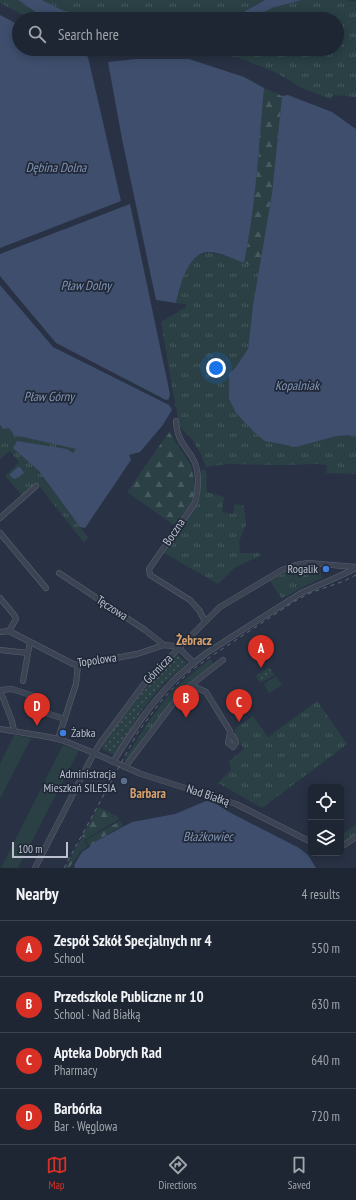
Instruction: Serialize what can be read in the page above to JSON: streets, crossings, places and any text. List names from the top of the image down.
{
  "streets": {
    "street": [
      "Boczna",
      "Tęczowa",
      "Topolowa",
      "Górnicza",
      "Nad Białką"
    ]
  },
  "crossings": [
    ["Boczna", "Górnicza"],
    ["Tęczowa", "Topolowa"],
    ["Topolowa", "Górnicza"],
    ["Górnicza", "Nad Białką"]
  ],
  "districts": ["Żebracz", "Barbara"],
  "water": [
    "Dębina Dolna",
    "Pław Dolny",
    "Kopalniak",
    "Pław Górny",
    "Błażkowiec"
  ],
  "places": ["Rogalik", "Żabka", "Administracja Mieszkań SILESIA"],
  "scale_bar": "100 m",
  "page": {
    "search": "Search here",
    "pins": [
      "A",
      "B",
      "C",
      "D"
    ],
    "scale": "100 m",
    "heading": ["Nearby", "4 results"],
    "list": [
      {
        "mark": "A",
        "name": "Zespół Szkół Specjalnych nr 4",
        "note": "School",
        "value": "550 m"
      },
      {
        "mark": "B",
        "name": "Przedszkole Publiczne nr 10",
        "note": "School · Nad Białką",
        "value": "630 m"
      },
      {
        "mark": "C",
        "name": "Apteka Dobrych Rad",
        "note": "Pharmacy",
        "value": "640 m"
      },
      {
        "mark": "D",
        "name": "Barbórka",
        "note": "Bar · Węglowa",
        "value": "720 m"
      }
    ],
    "nav": ["Map", "Directions", "Saved"]
  }
}
